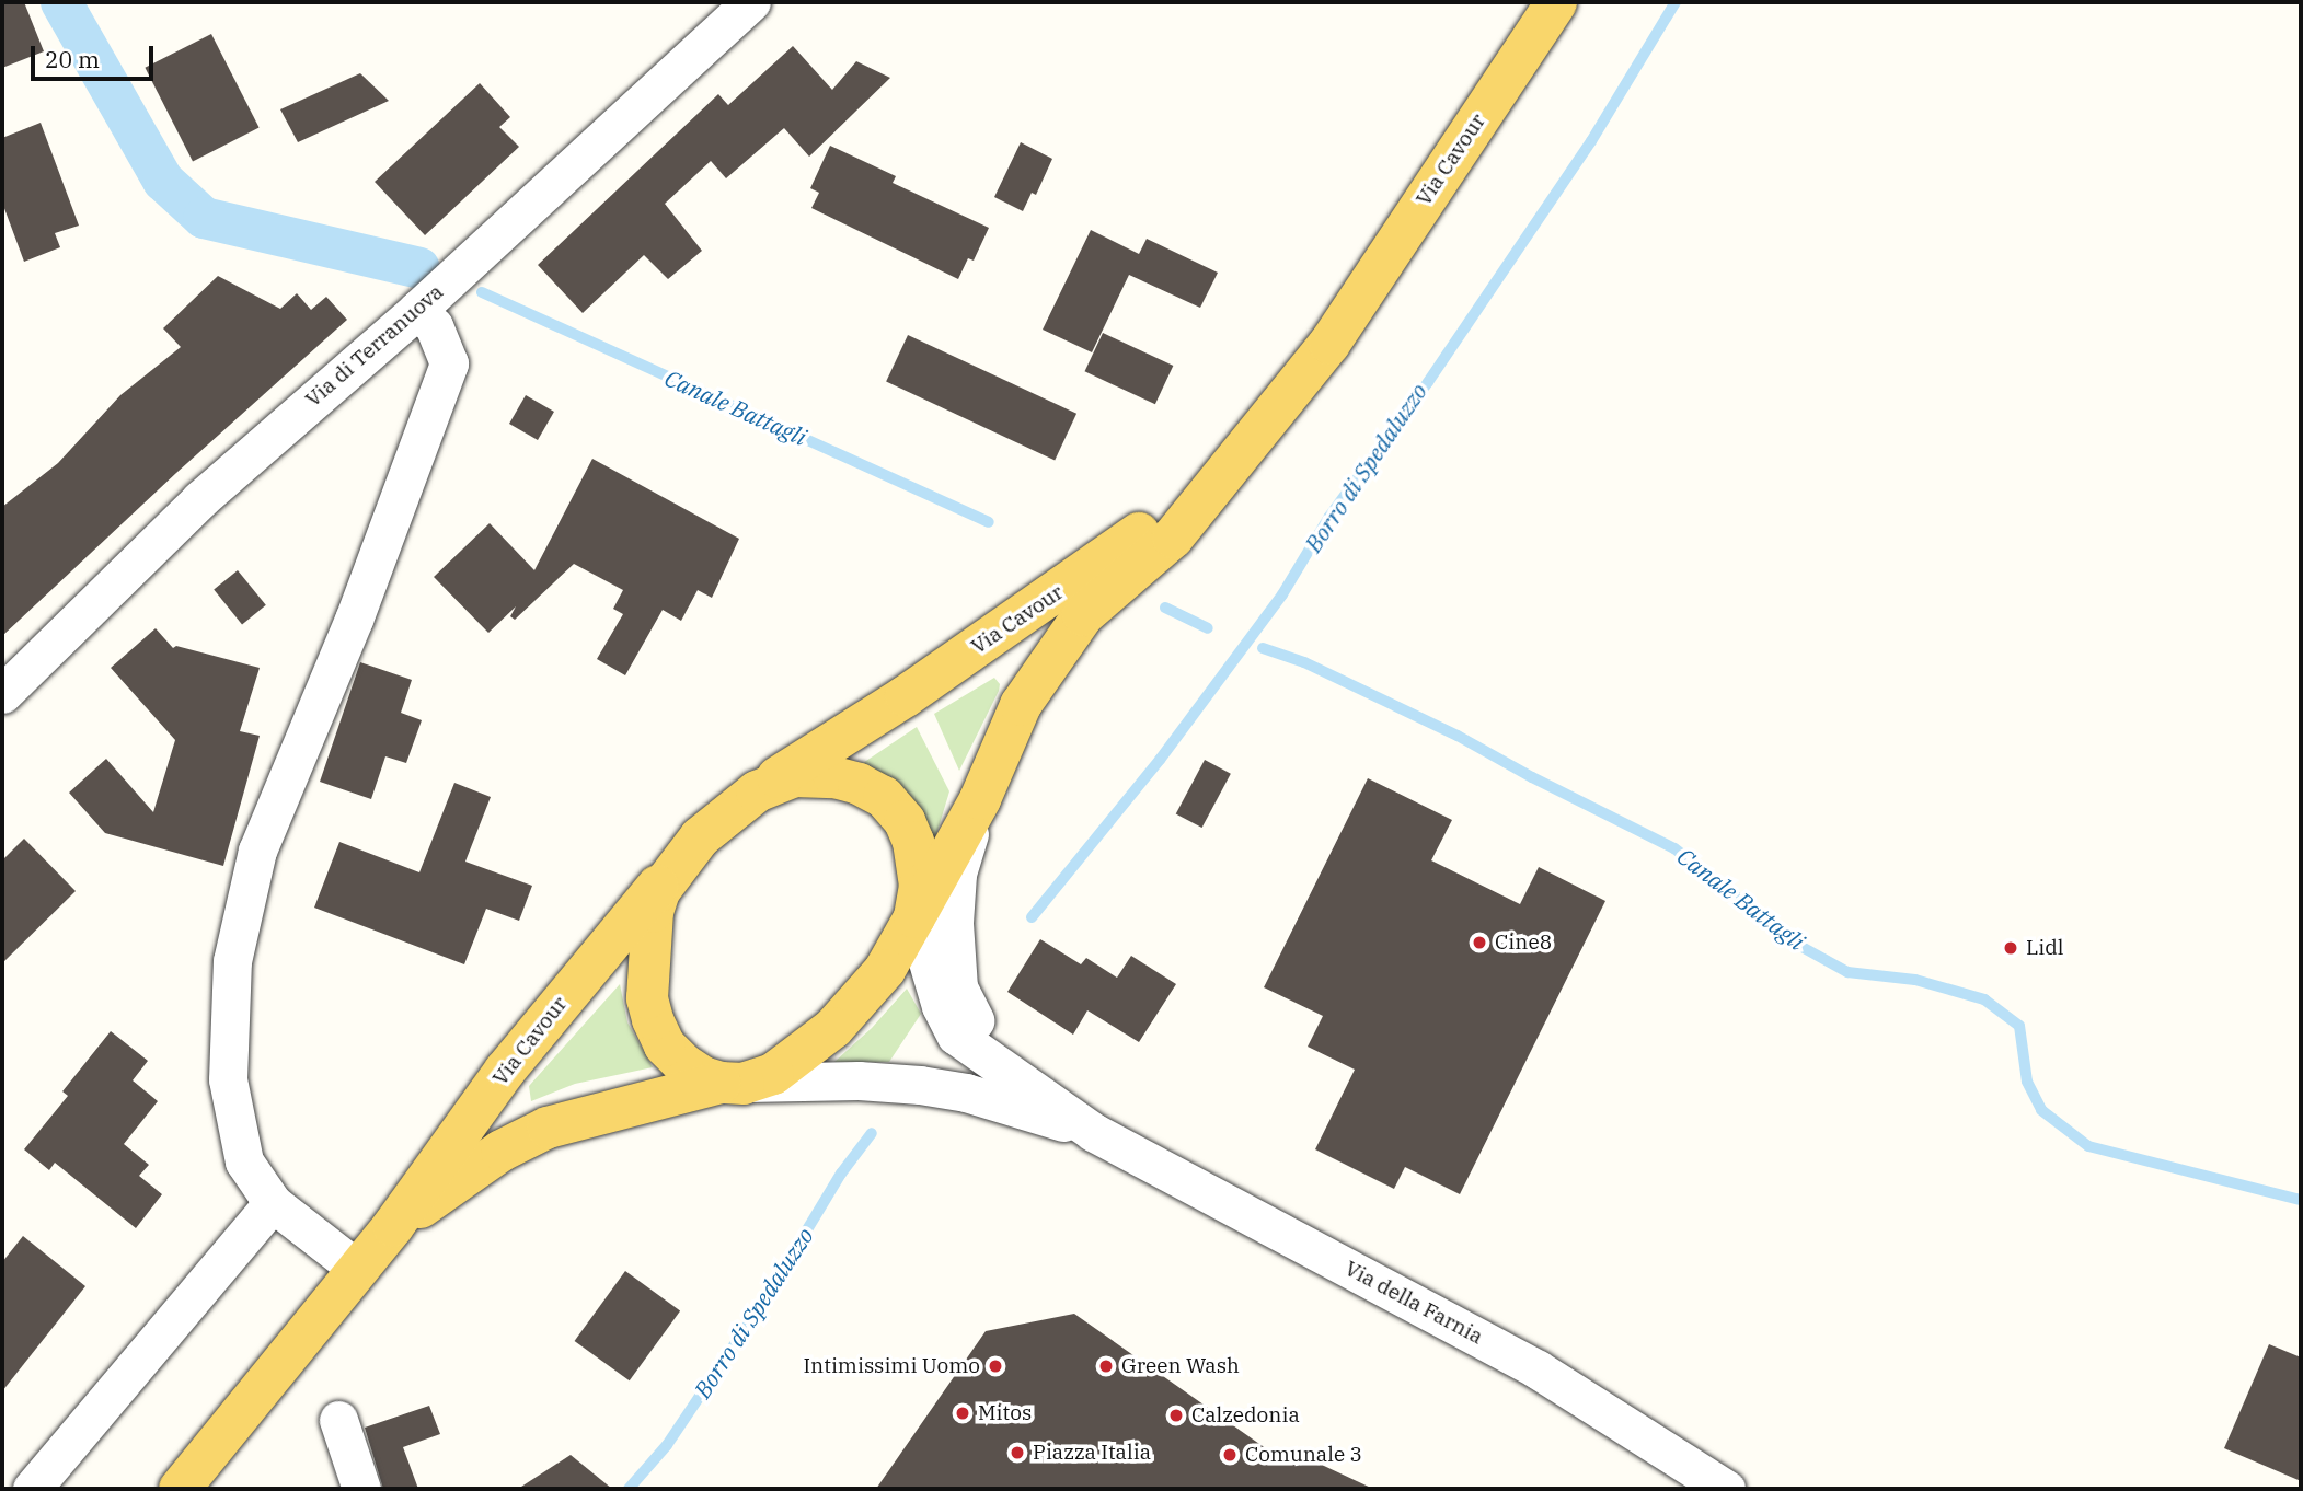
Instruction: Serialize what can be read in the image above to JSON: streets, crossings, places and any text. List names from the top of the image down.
{
  "streets": {
    "main road": ["Via Cavour"],
    "street": ["Via di Terranuova", "Via della Farnia"]
  },
  "crossings": [
    ["Via Cavour", "Via della Farnia"]
  ],
  "water": ["Canale Battagli", "Borro di Spedaluzzo"],
  "places": [
    "Cine8",
    "Lidl",
    "Intimissimi Uomo",
    "Green Wash",
    "Mitos",
    "Calzedonia",
    "Piazza Italia",
    "Comunale 3"
  ],
  "scale_bar": "20 m"
}
